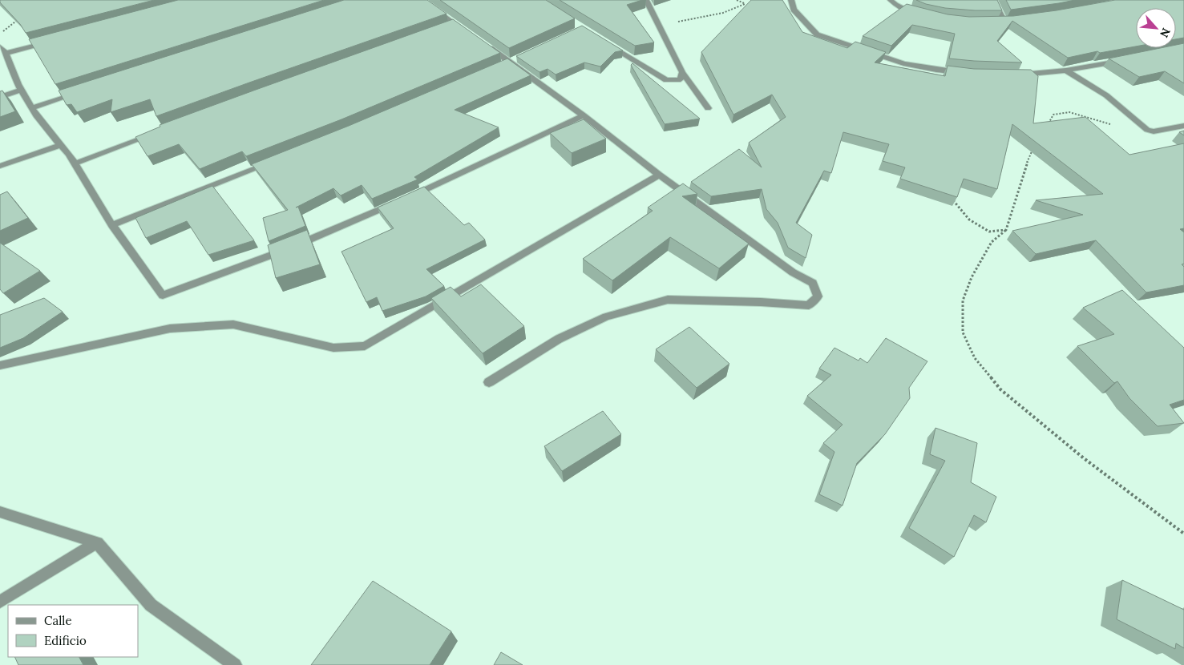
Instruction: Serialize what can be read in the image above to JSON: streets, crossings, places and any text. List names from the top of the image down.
{
  "legend": ["Calle", "Edificio"],
  "north": "bottom right"
}
